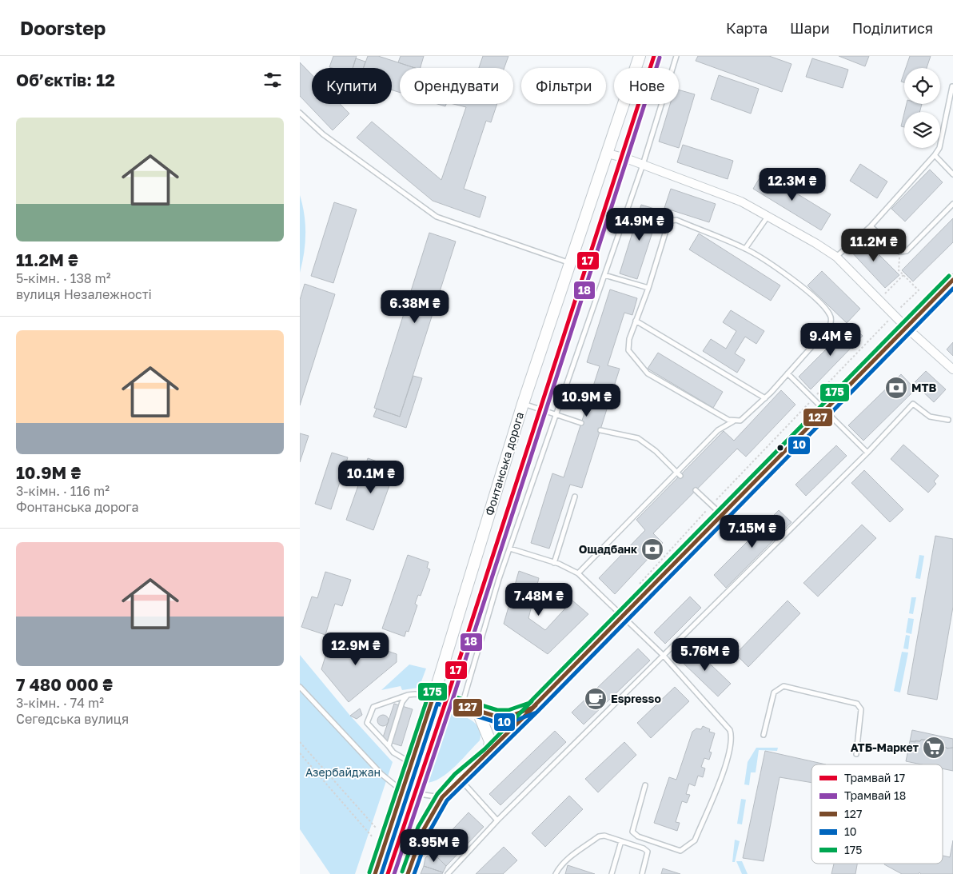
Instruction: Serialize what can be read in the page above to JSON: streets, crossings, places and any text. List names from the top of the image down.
{
  "streets": {
    "main road": ["Фонтанська дорога"]
  },
  "parks": ["Азербайджан"],
  "places": {
    "bank": ["МТВ", "Ощадбанк"],
    "cafe": ["Espresso"],
    "supermarket": ["АТБ-Маркет"]
  },
  "lines": [
    "tram line 17",
    "tram line 18",
    "transit line 175",
    "transit line 127",
    "transit line 10"
  ],
  "legend": [
    "Трамвай 17",
    "Трамвай 18",
    "127",
    "10",
    "175"
  ],
  "page": {
    "header": "Doorstep",
    "nav": ["Карта", "Шари", "Поділитися"],
    "heading": "Об’єктів: 12",
    "chip": [
      "Купити",
      "Орендувати",
      "Фільтри",
      "Нове"
    ],
    "list": [
      {
        "name": "11.2M ₴",
        "note": "5-кімн. · 138 m² · вулиця Незалежності"
      },
      {
        "name": "10.9M ₴",
        "note": "3-кімн. · 116 m² · Фонтанська дорога"
      },
      {
        "name": "7 480 000 ₴",
        "note": "3-кімн. · 74 m² · Сегедська вулиця"
      }
    ],
    "price": [
      "12.3M ₴",
      "14.9M ₴",
      "11.2M ₴",
      "6.38M ₴",
      "9.4M ₴",
      "10.9M ₴",
      "10.1M ₴",
      "7.15M ₴",
      "7.48M ₴",
      "12.9M ₴",
      "5.76M ₴",
      "8.95M ₴"
    ]
  }
}
